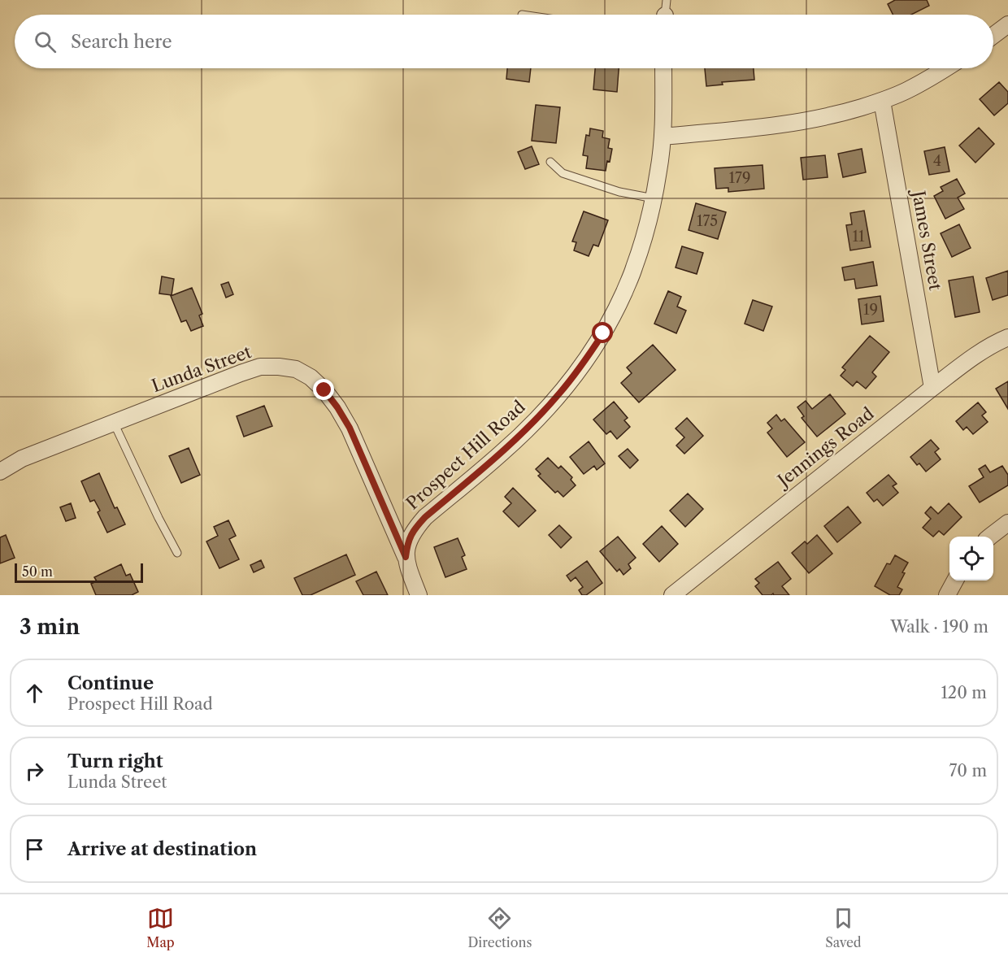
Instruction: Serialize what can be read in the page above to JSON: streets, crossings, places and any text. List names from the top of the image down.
{
  "streets": {
    "street": [
      "James Street",
      "Lunda Street",
      "Jennings Road",
      "Prospect Hill Road"
    ]
  },
  "crossings": [
    ["James Street", "Jennings Road"],
    ["Lunda Street", "Prospect Hill Road"]
  ],
  "house_numbers": [
    "4",
    "179",
    "175",
    "11",
    "19"
  ],
  "scale_bar": "50 m",
  "page": {
    "search": "Search here",
    "scale": "50 m",
    "heading": ["3 min", "Walk · 190 m"],
    "list": [
      ["Continue", "Prospect Hill Road", "120 m"],
      ["Turn right", "Lunda Street", "70 m"],
      "Arrive at destination"
    ],
    "nav": ["Map", "Directions", "Saved"]
  }
}
